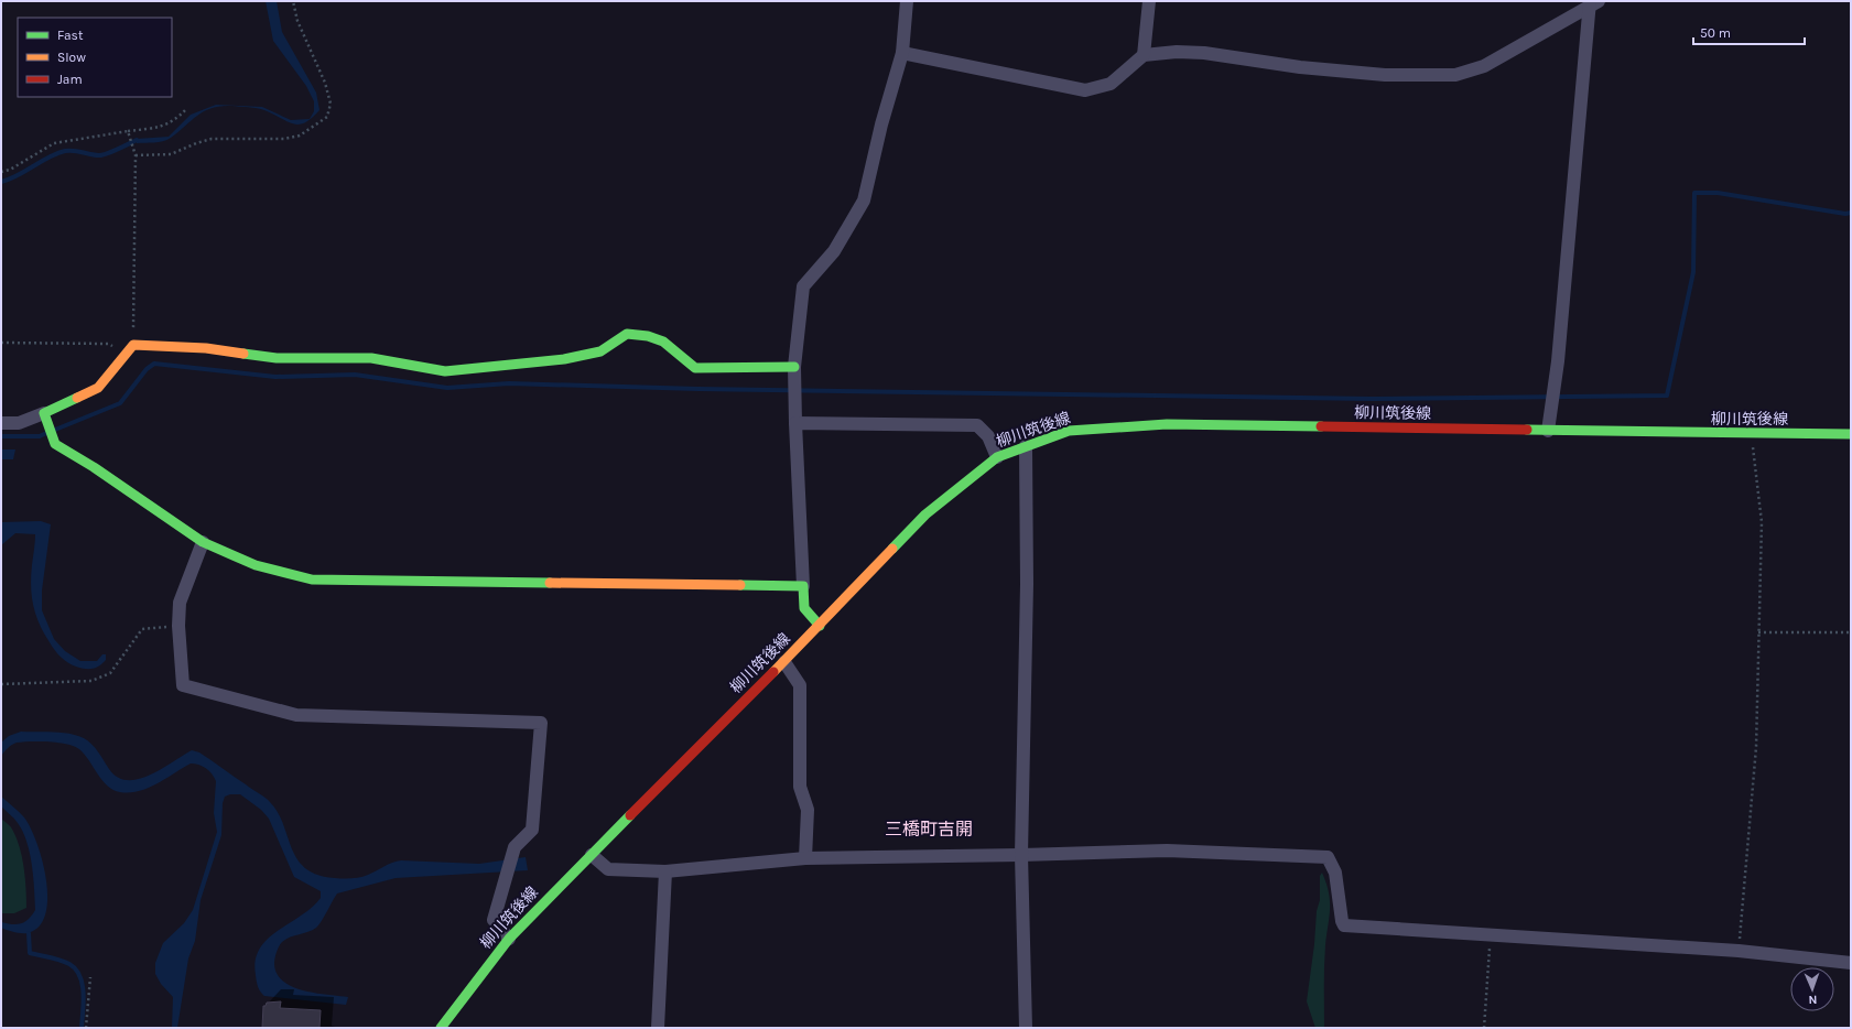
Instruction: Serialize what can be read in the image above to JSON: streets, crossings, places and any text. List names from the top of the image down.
{
  "streets": {
    "main road": ["柳川筑後線"]
  },
  "districts": ["三橋町吉開"],
  "legend": ["Fast", "Slow", "Jam"],
  "scale_bar": "50 m",
  "north": "bottom"
}
